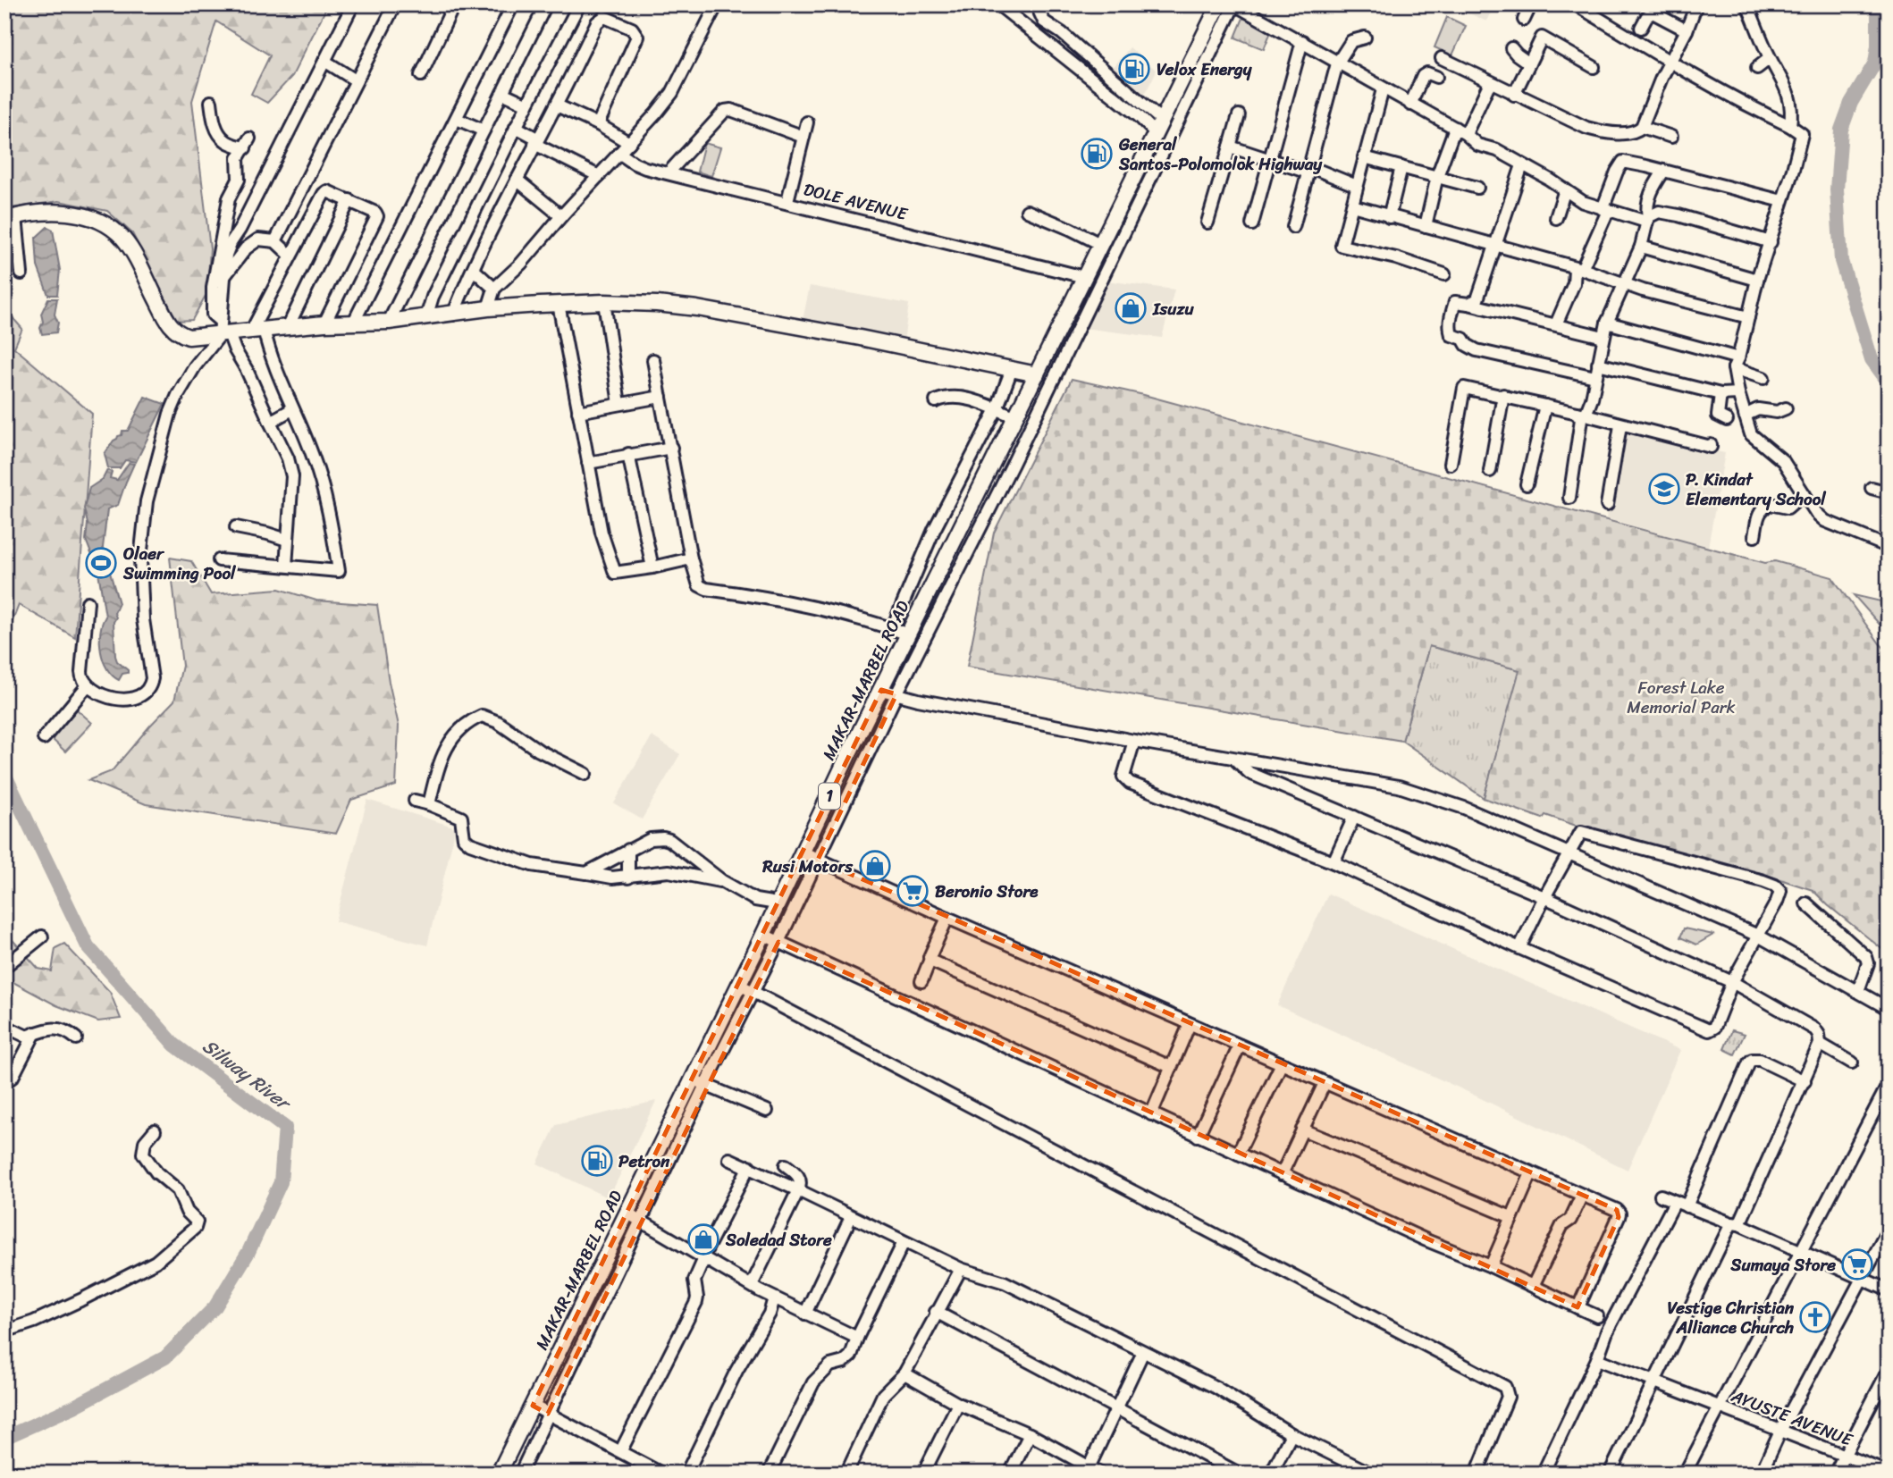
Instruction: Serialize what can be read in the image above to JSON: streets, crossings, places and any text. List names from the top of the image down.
{
  "streets": {
    "main road": ["MAKAR-MARBEL ROAD", "1"],
    "street": ["DOLE AVENUE", "AYUSTE AVENUE"]
  },
  "crossings": [
    ["DOLE AVENUE", "MAKAR-MARBEL ROAD"]
  ],
  "water": ["Silway River"],
  "parks": ["Forest Lake Memorial Park"],
  "places": {
    "fuel station": ["Velox Energy", "General Santos-Polomolok Highway", "Petron"],
    "shop": ["Isuzu", "Rusi Motors", "Soledad Store"],
    "school or university": ["P. Kindat Elementary School"],
    "sports": ["Olaer Swimming Pool"],
    "supermarket": ["Beronio Store", "Sumaya Store"],
    "church": ["Vestige Christian Alliance Church"]
  }
}
